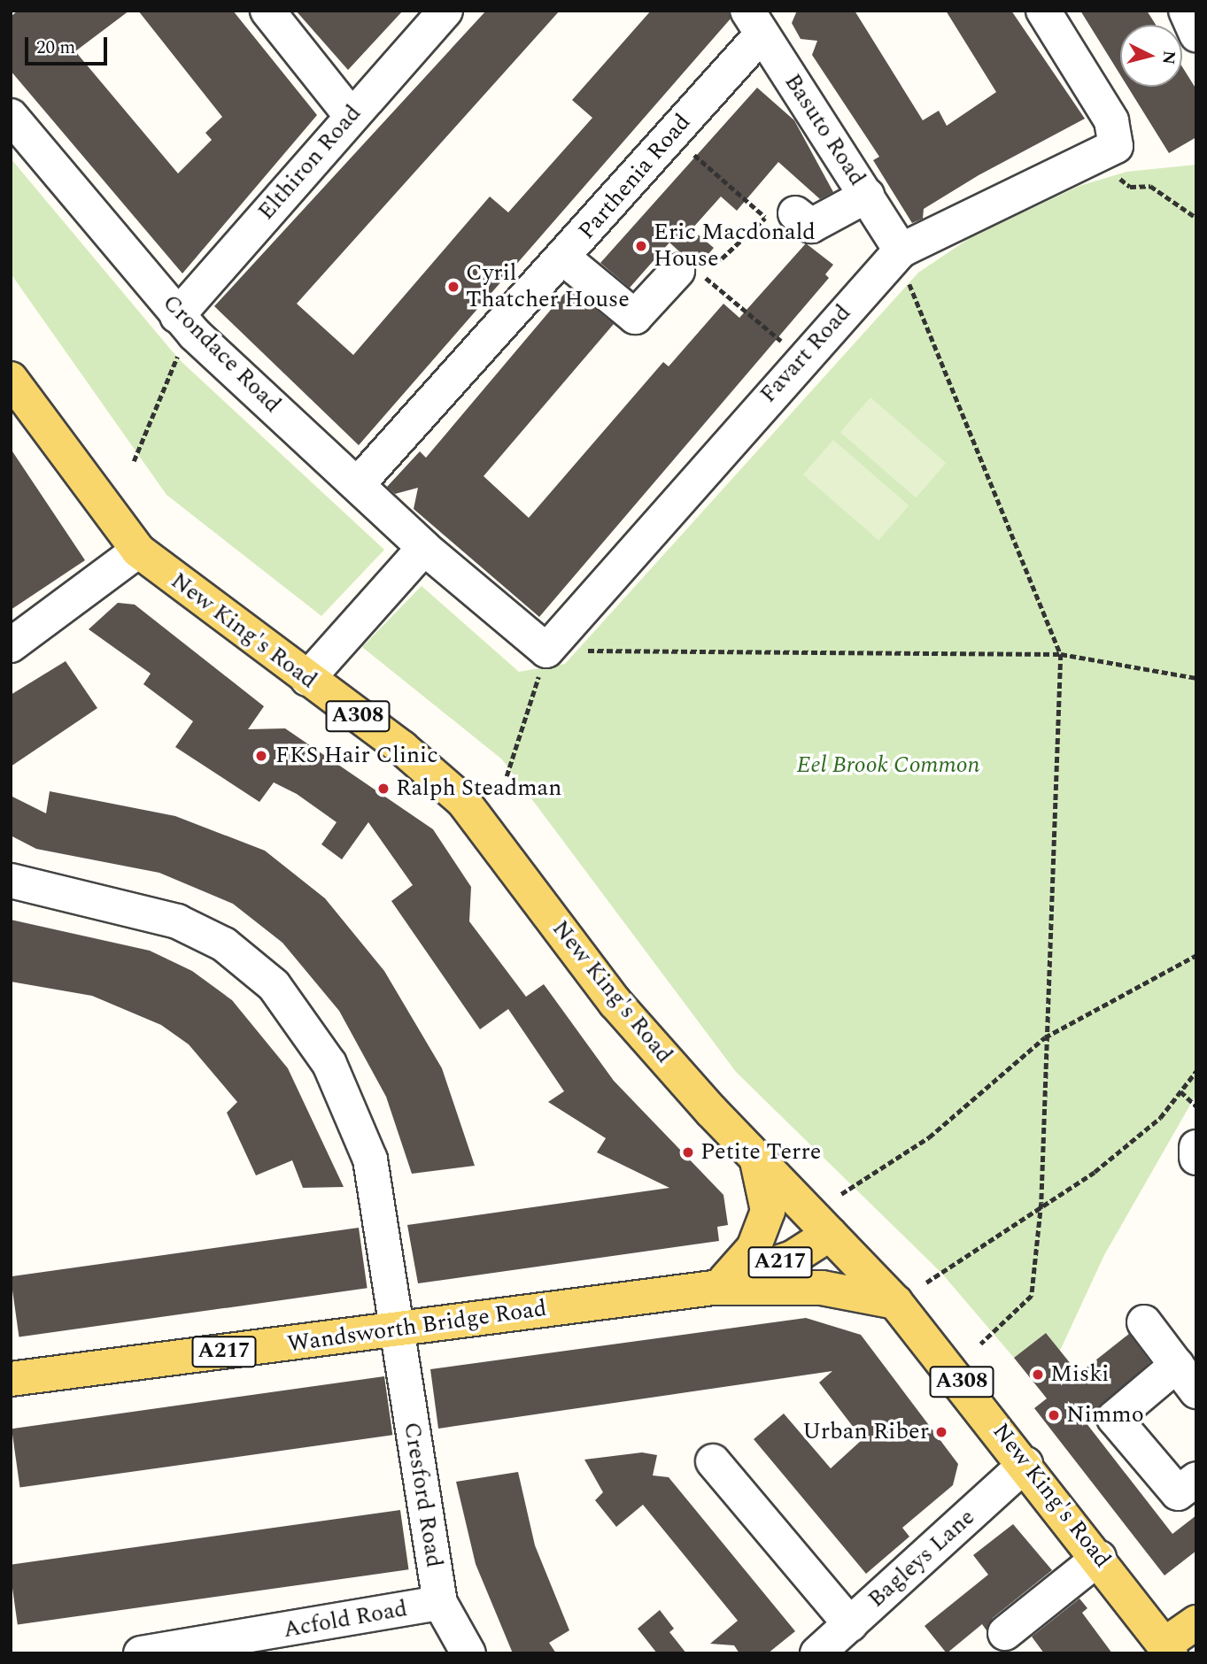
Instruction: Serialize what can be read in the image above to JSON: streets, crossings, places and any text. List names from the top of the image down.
{
  "streets": {
    "main road": [
      "New King's Road",
      "A308",
      "A217",
      "Wandsworth Bridge Road"
    ],
    "street": [
      "Basuto Road",
      "Elthiron Road",
      "Parthenia Road",
      "Crondace Road",
      "Favart Road",
      "Cresford Road",
      "Bagleys Lane",
      "Acfold Road"
    ]
  },
  "crossings": [
    ["Basuto Road", "Parthenia Road"],
    ["Basuto Road", "Favart Road"],
    ["Elthiron Road", "Crondace Road"],
    ["Parthenia Road", "Crondace Road"],
    ["Crondace Road", "Favart Road"],
    ["New King's Road", "A217"],
    ["New King's Road", "Bagleys Lane"],
    ["A217", "Wandsworth Bridge Road"],
    ["Wandsworth Bridge Road", "Cresford Road"],
    ["Cresford Road", "Acfold Road"]
  ],
  "parks": ["Eel Brook Common"],
  "places": [
    "Eric Macdonald House",
    "Cyril Thatcher House",
    "FKS Hair Clinic",
    "Ralph Steadman",
    "Petite Terre",
    "Miski",
    "Nimmo",
    "Urban Riber"
  ],
  "scale_bar": "20 m",
  "north": "right"
}
